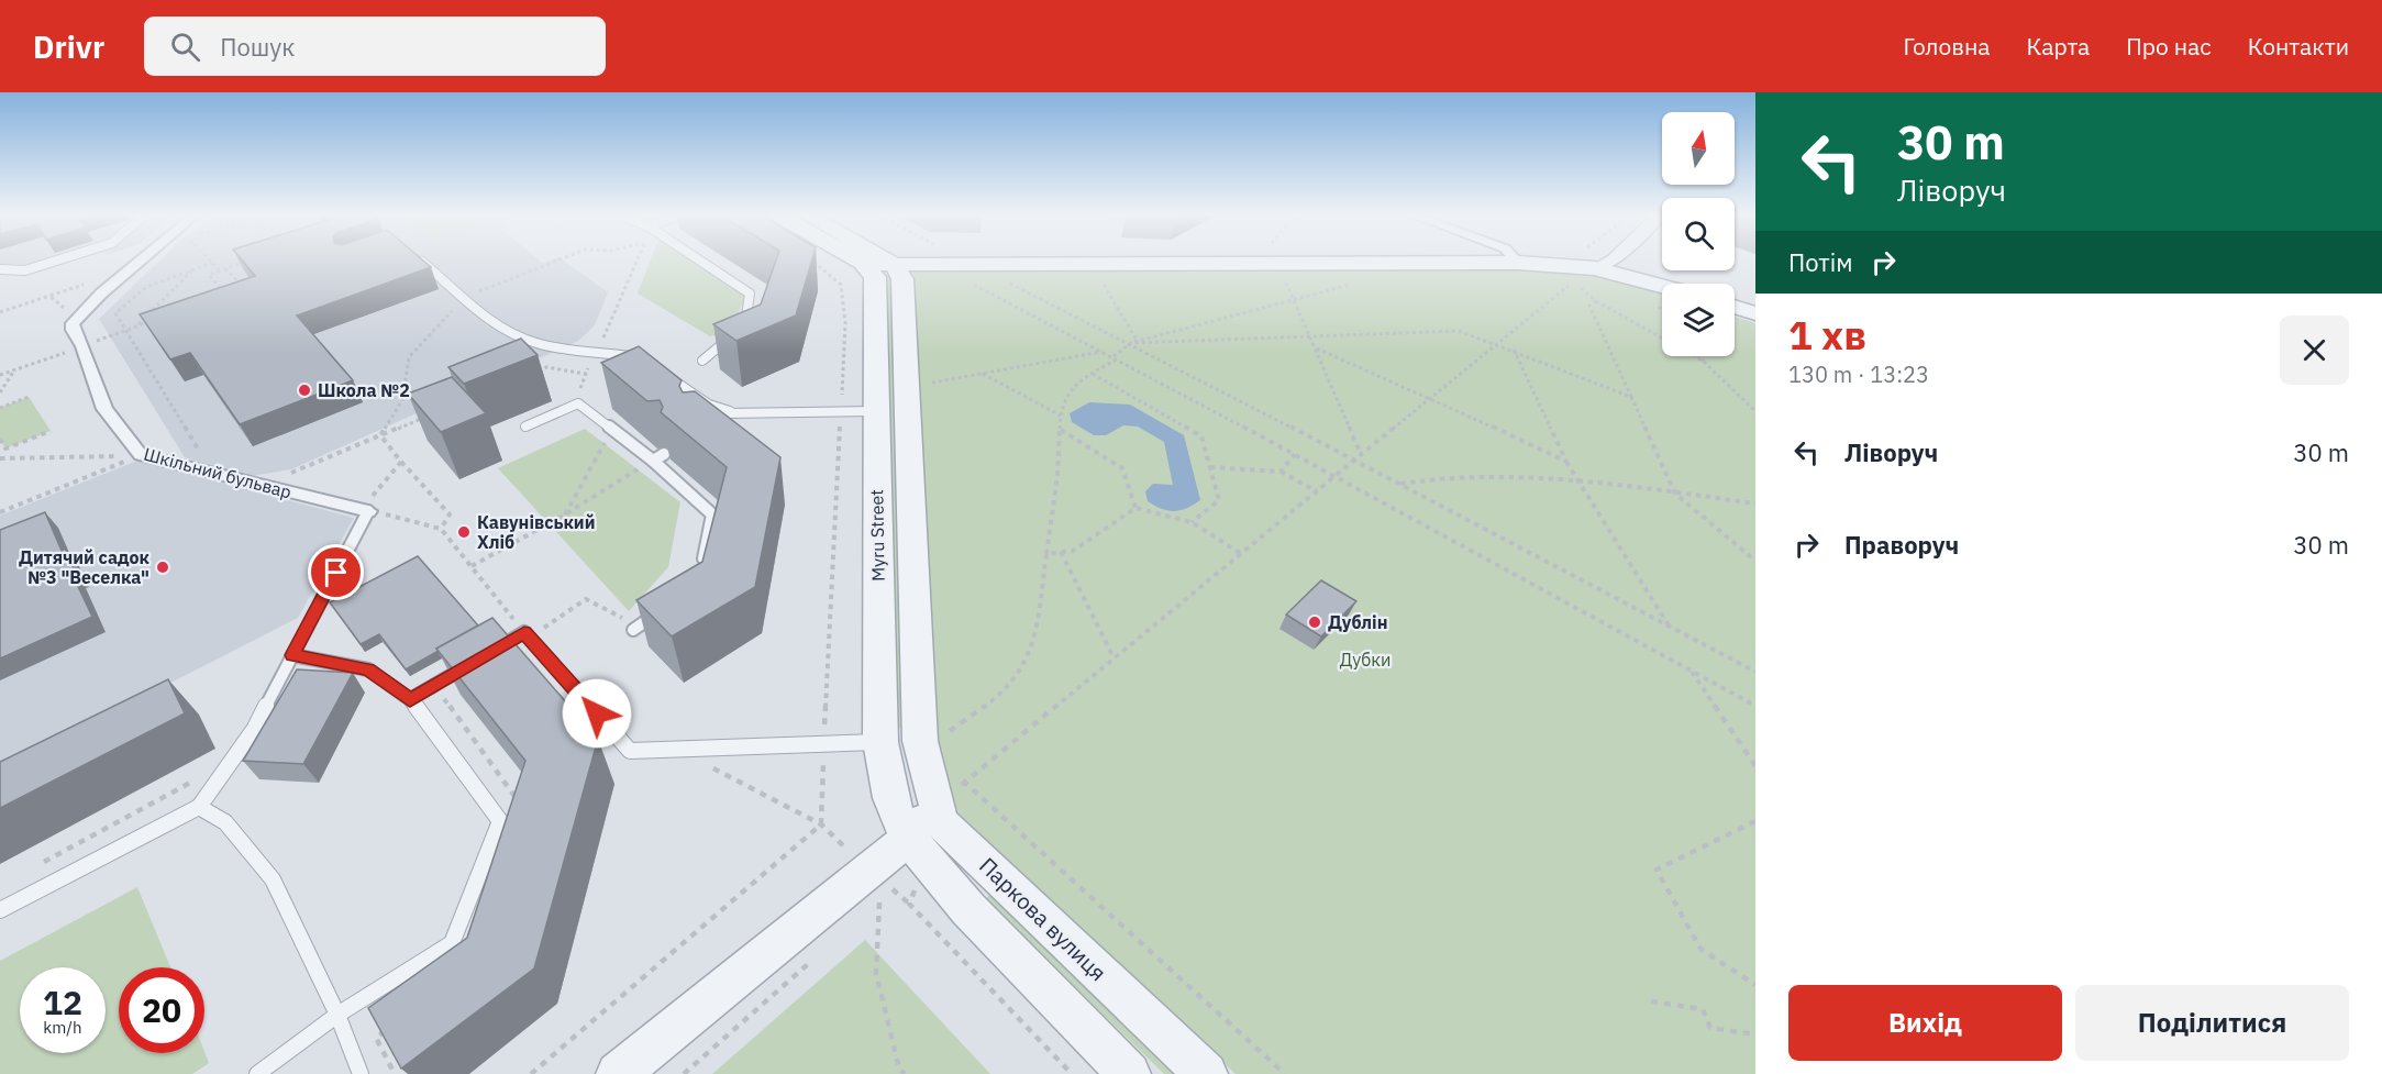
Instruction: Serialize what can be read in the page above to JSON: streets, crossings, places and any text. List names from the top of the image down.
{
  "streets": {
    "street": ["Шкільний бульвар", "Myru Street", "Паркова вулиця"]
  },
  "crossings": [
    ["Myru Street", "Паркова вулиця"]
  ],
  "parks": ["Дубки"],
  "places": [
    "Школа №2",
    "Кавунівський Хліб",
    "Дитячий садок №3 \"Веселка\"",
    "Дублін"
  ],
  "north": "top",
  "page": {
    "header": "Drivr",
    "search": "Пошук",
    "nav": [
      "Головна",
      "Карта",
      "Про нас",
      "Контакти"
    ],
    "turn": ["30 m", "Ліворуч"],
    "then": "Потім",
    "heading": ["1 хв", "130 m · 13:23"],
    "list": [
      {
        "name": "Ліворуч",
        "value": "30 m"
      },
      {
        "name": "Праворуч",
        "value": "30 m"
      }
    ],
    "speed": "12 km/h",
    "limit": "20",
    "buttons": ["Вихід", "Поділитися"]
  }
}
